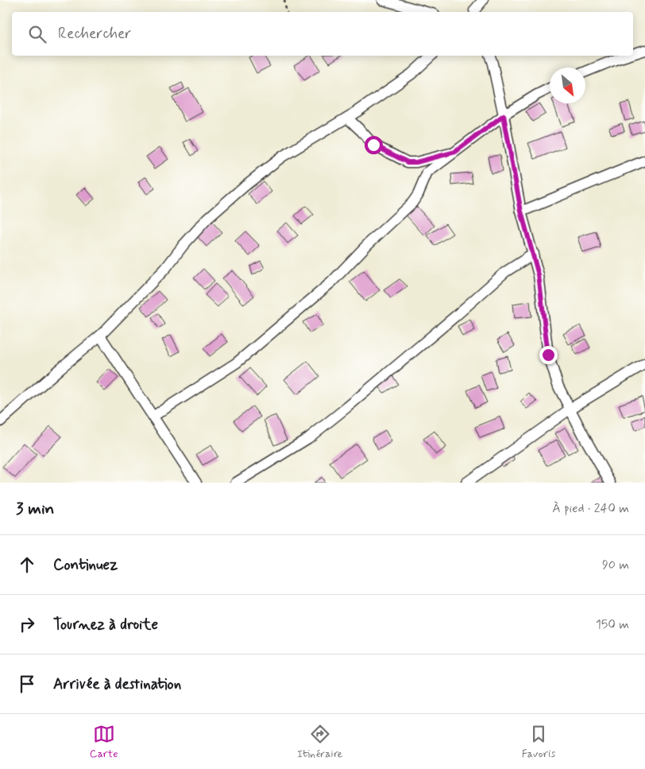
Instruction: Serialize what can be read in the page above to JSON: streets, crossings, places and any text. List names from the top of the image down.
{
  "north": "bottom right",
  "page": {
    "search": "Rechercher",
    "heading": ["3 min", "À pied · 240 m"],
    "list": [
      ["Continuez", "90 m"],
      ["Tournez à droite", "150 m"],
      "Arrivée à destination"
    ],
    "nav": ["Carte", "Itinéraire", "Favoris"]
  }
}
